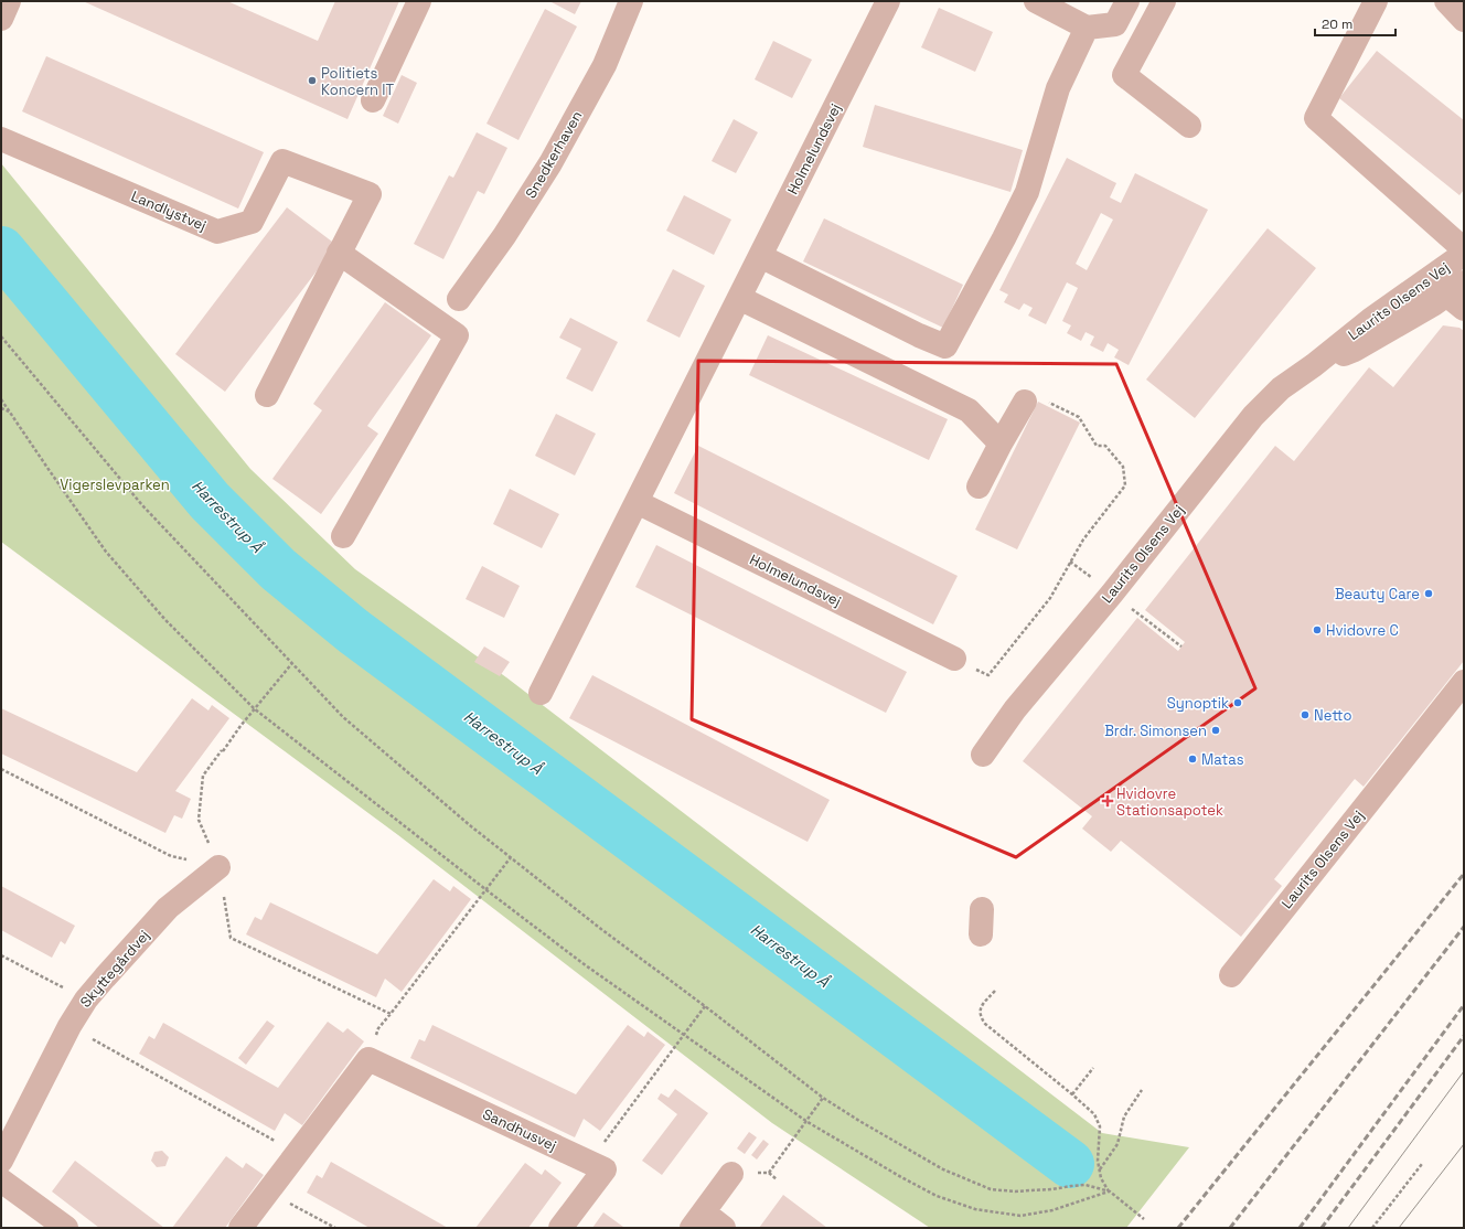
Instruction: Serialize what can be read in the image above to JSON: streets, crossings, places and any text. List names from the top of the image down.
{
  "streets": {
    "street": [
      "Holmelundsvej",
      "Snedkerhaven",
      "Landlystvej",
      "Laurits Olsens Vej",
      "Skyttegårdvej",
      "Sandhusvej"
    ]
  },
  "water": ["Harrestrup Å"],
  "parks": ["Vigerslevparken"],
  "places": {
    "other": [
      "Politiets Koncern IT",
      "Beauty Care",
      "Hvidovre C",
      "Synoptik",
      "Netto",
      "Brdr. Simonsen",
      "Matas"
    ],
    "health": ["Hvidovre Stationsapotek"]
  },
  "scale_bar": "20 m"
}
